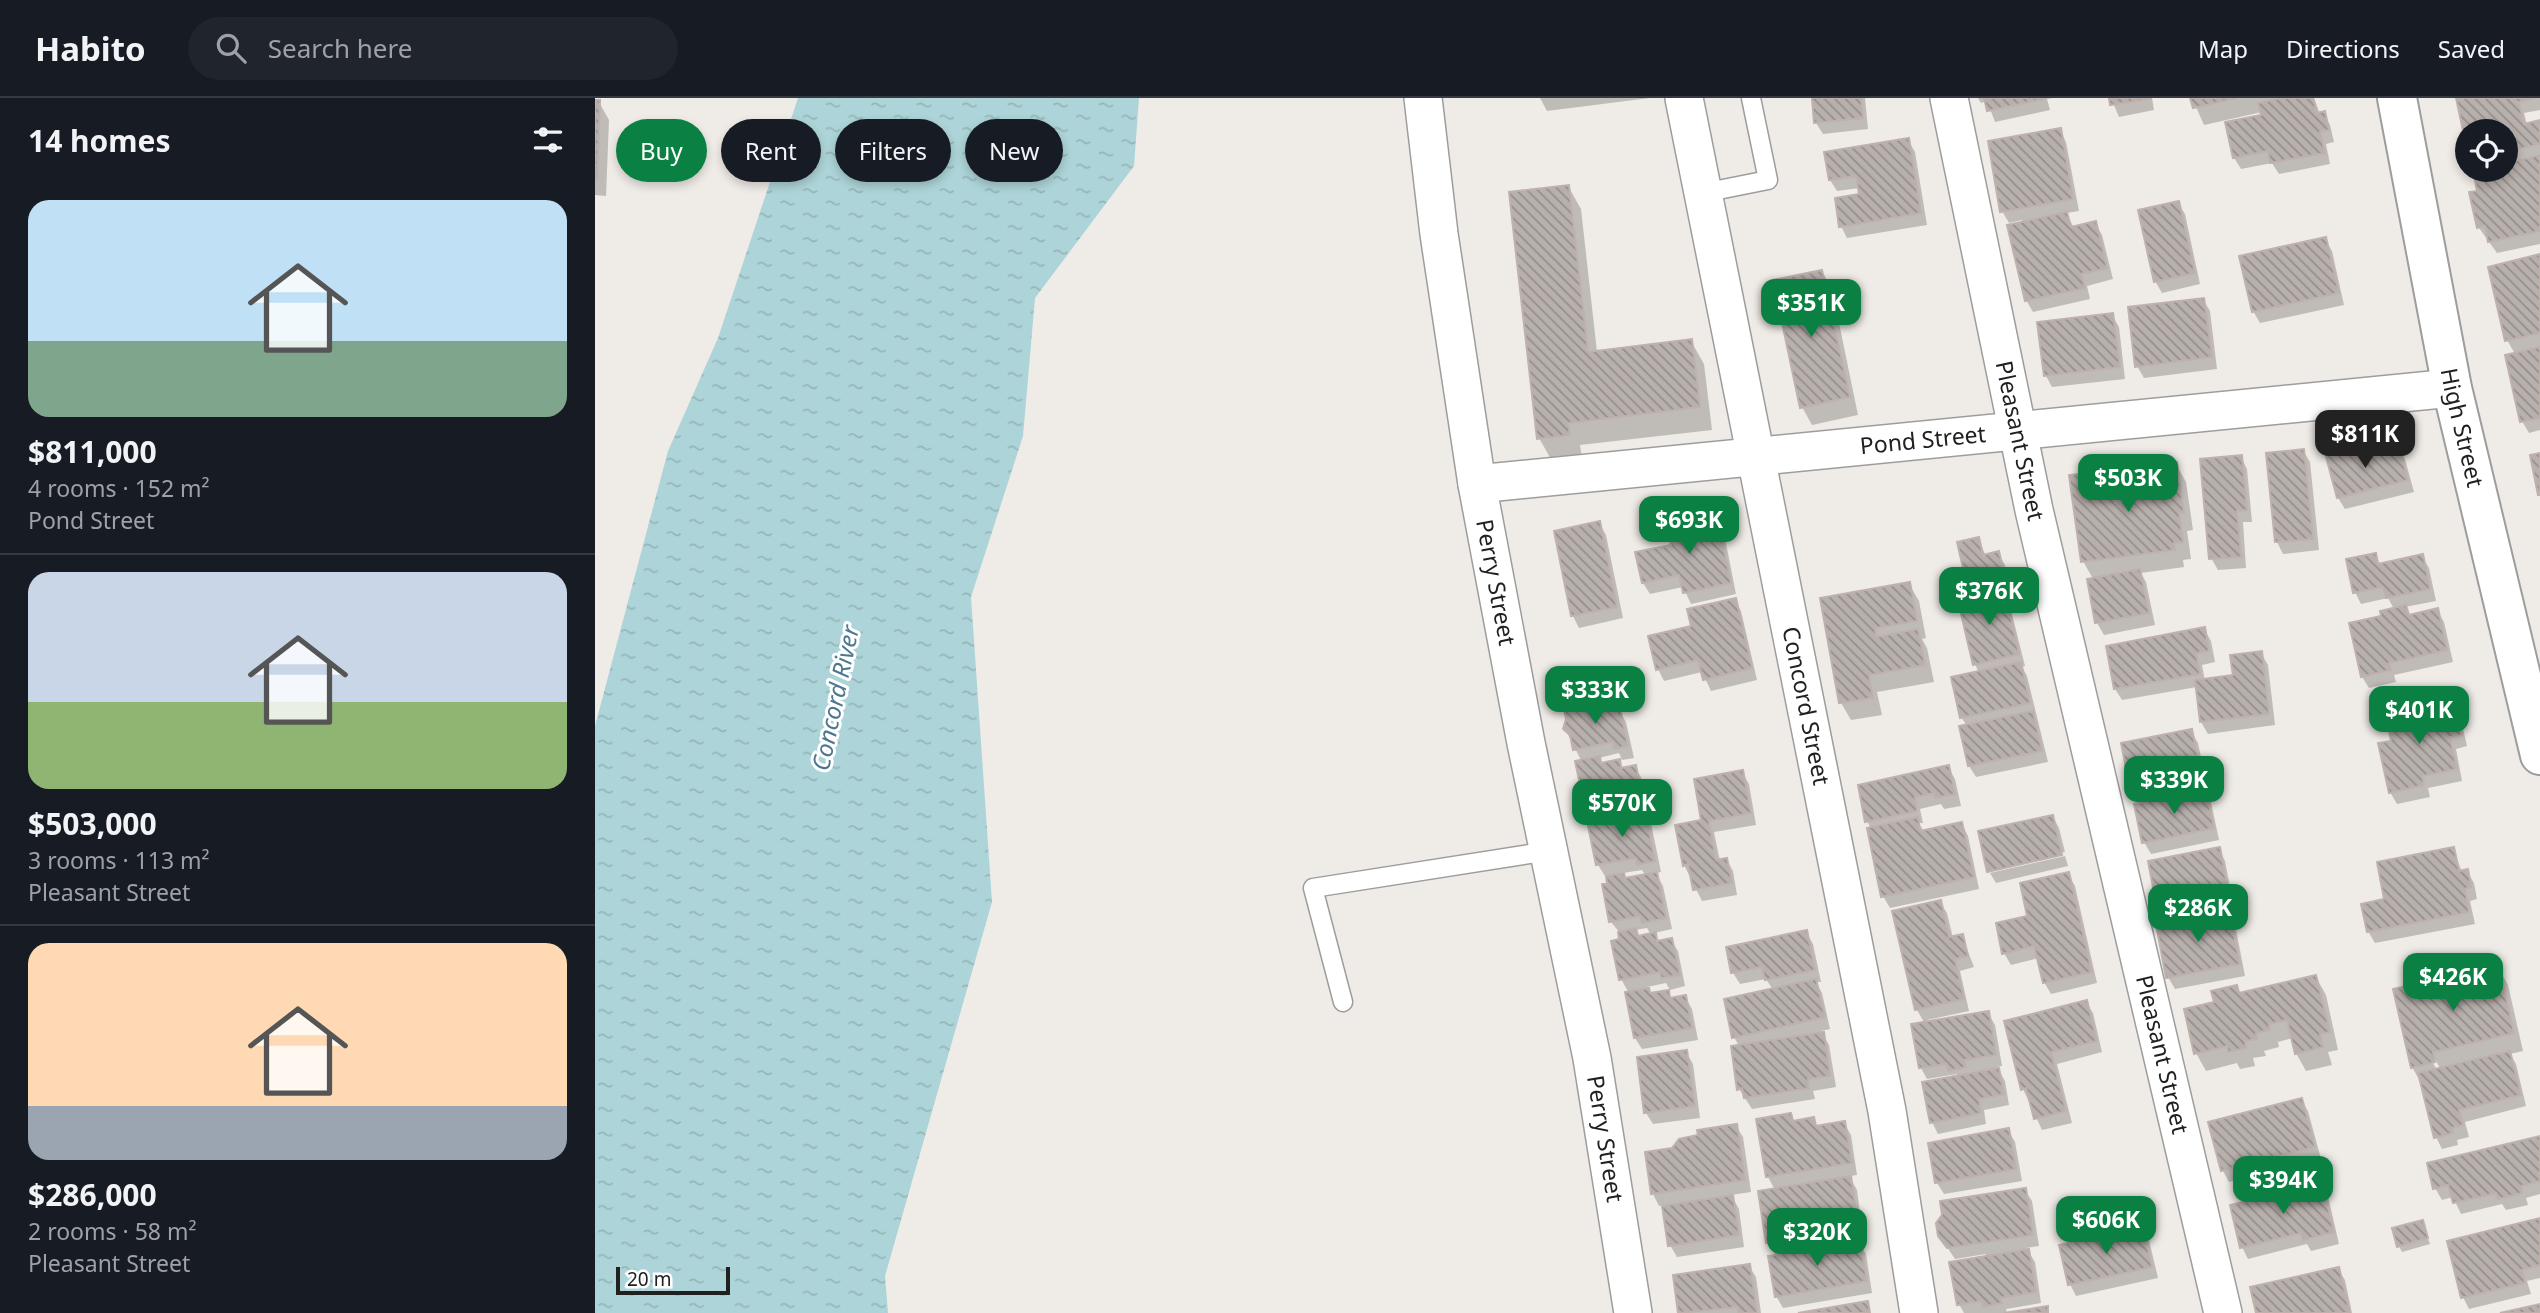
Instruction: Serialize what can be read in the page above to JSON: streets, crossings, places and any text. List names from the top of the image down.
{
  "streets": {
    "street": [
      "High Street",
      "Pond Street",
      "Pleasant Street",
      "Perry Street",
      "Concord Street"
    ]
  },
  "crossings": [
    ["High Street", "Pond Street"],
    ["Pond Street", "Pleasant Street"],
    ["Pond Street", "Perry Street"],
    ["Pond Street", "Concord Street"]
  ],
  "water": ["Concord River"],
  "scale_bar": "20 m",
  "page": {
    "header": "Habito",
    "search": "Search here",
    "nav": ["Map", "Directions", "Saved"],
    "heading": "14 homes",
    "chip": [
      "Buy",
      "Rent",
      "Filters",
      "New"
    ],
    "list": [
      {
        "name": "$811,000",
        "note": "4 rooms · 152 m² · Pond Street"
      },
      {
        "name": "$503,000",
        "note": "3 rooms · 113 m² · Pleasant Street"
      },
      {
        "name": "$286,000",
        "note": "2 rooms · 58 m² · Pleasant Street"
      }
    ],
    "price": [
      "$351K",
      "$811K",
      "$503K",
      "$693K",
      "$376K",
      "$333K",
      "$401K",
      "$339K",
      "$570K",
      "$286K",
      "$426K",
      "$394K",
      "$606K",
      "$320K"
    ],
    "scale": "20 m"
  }
}
